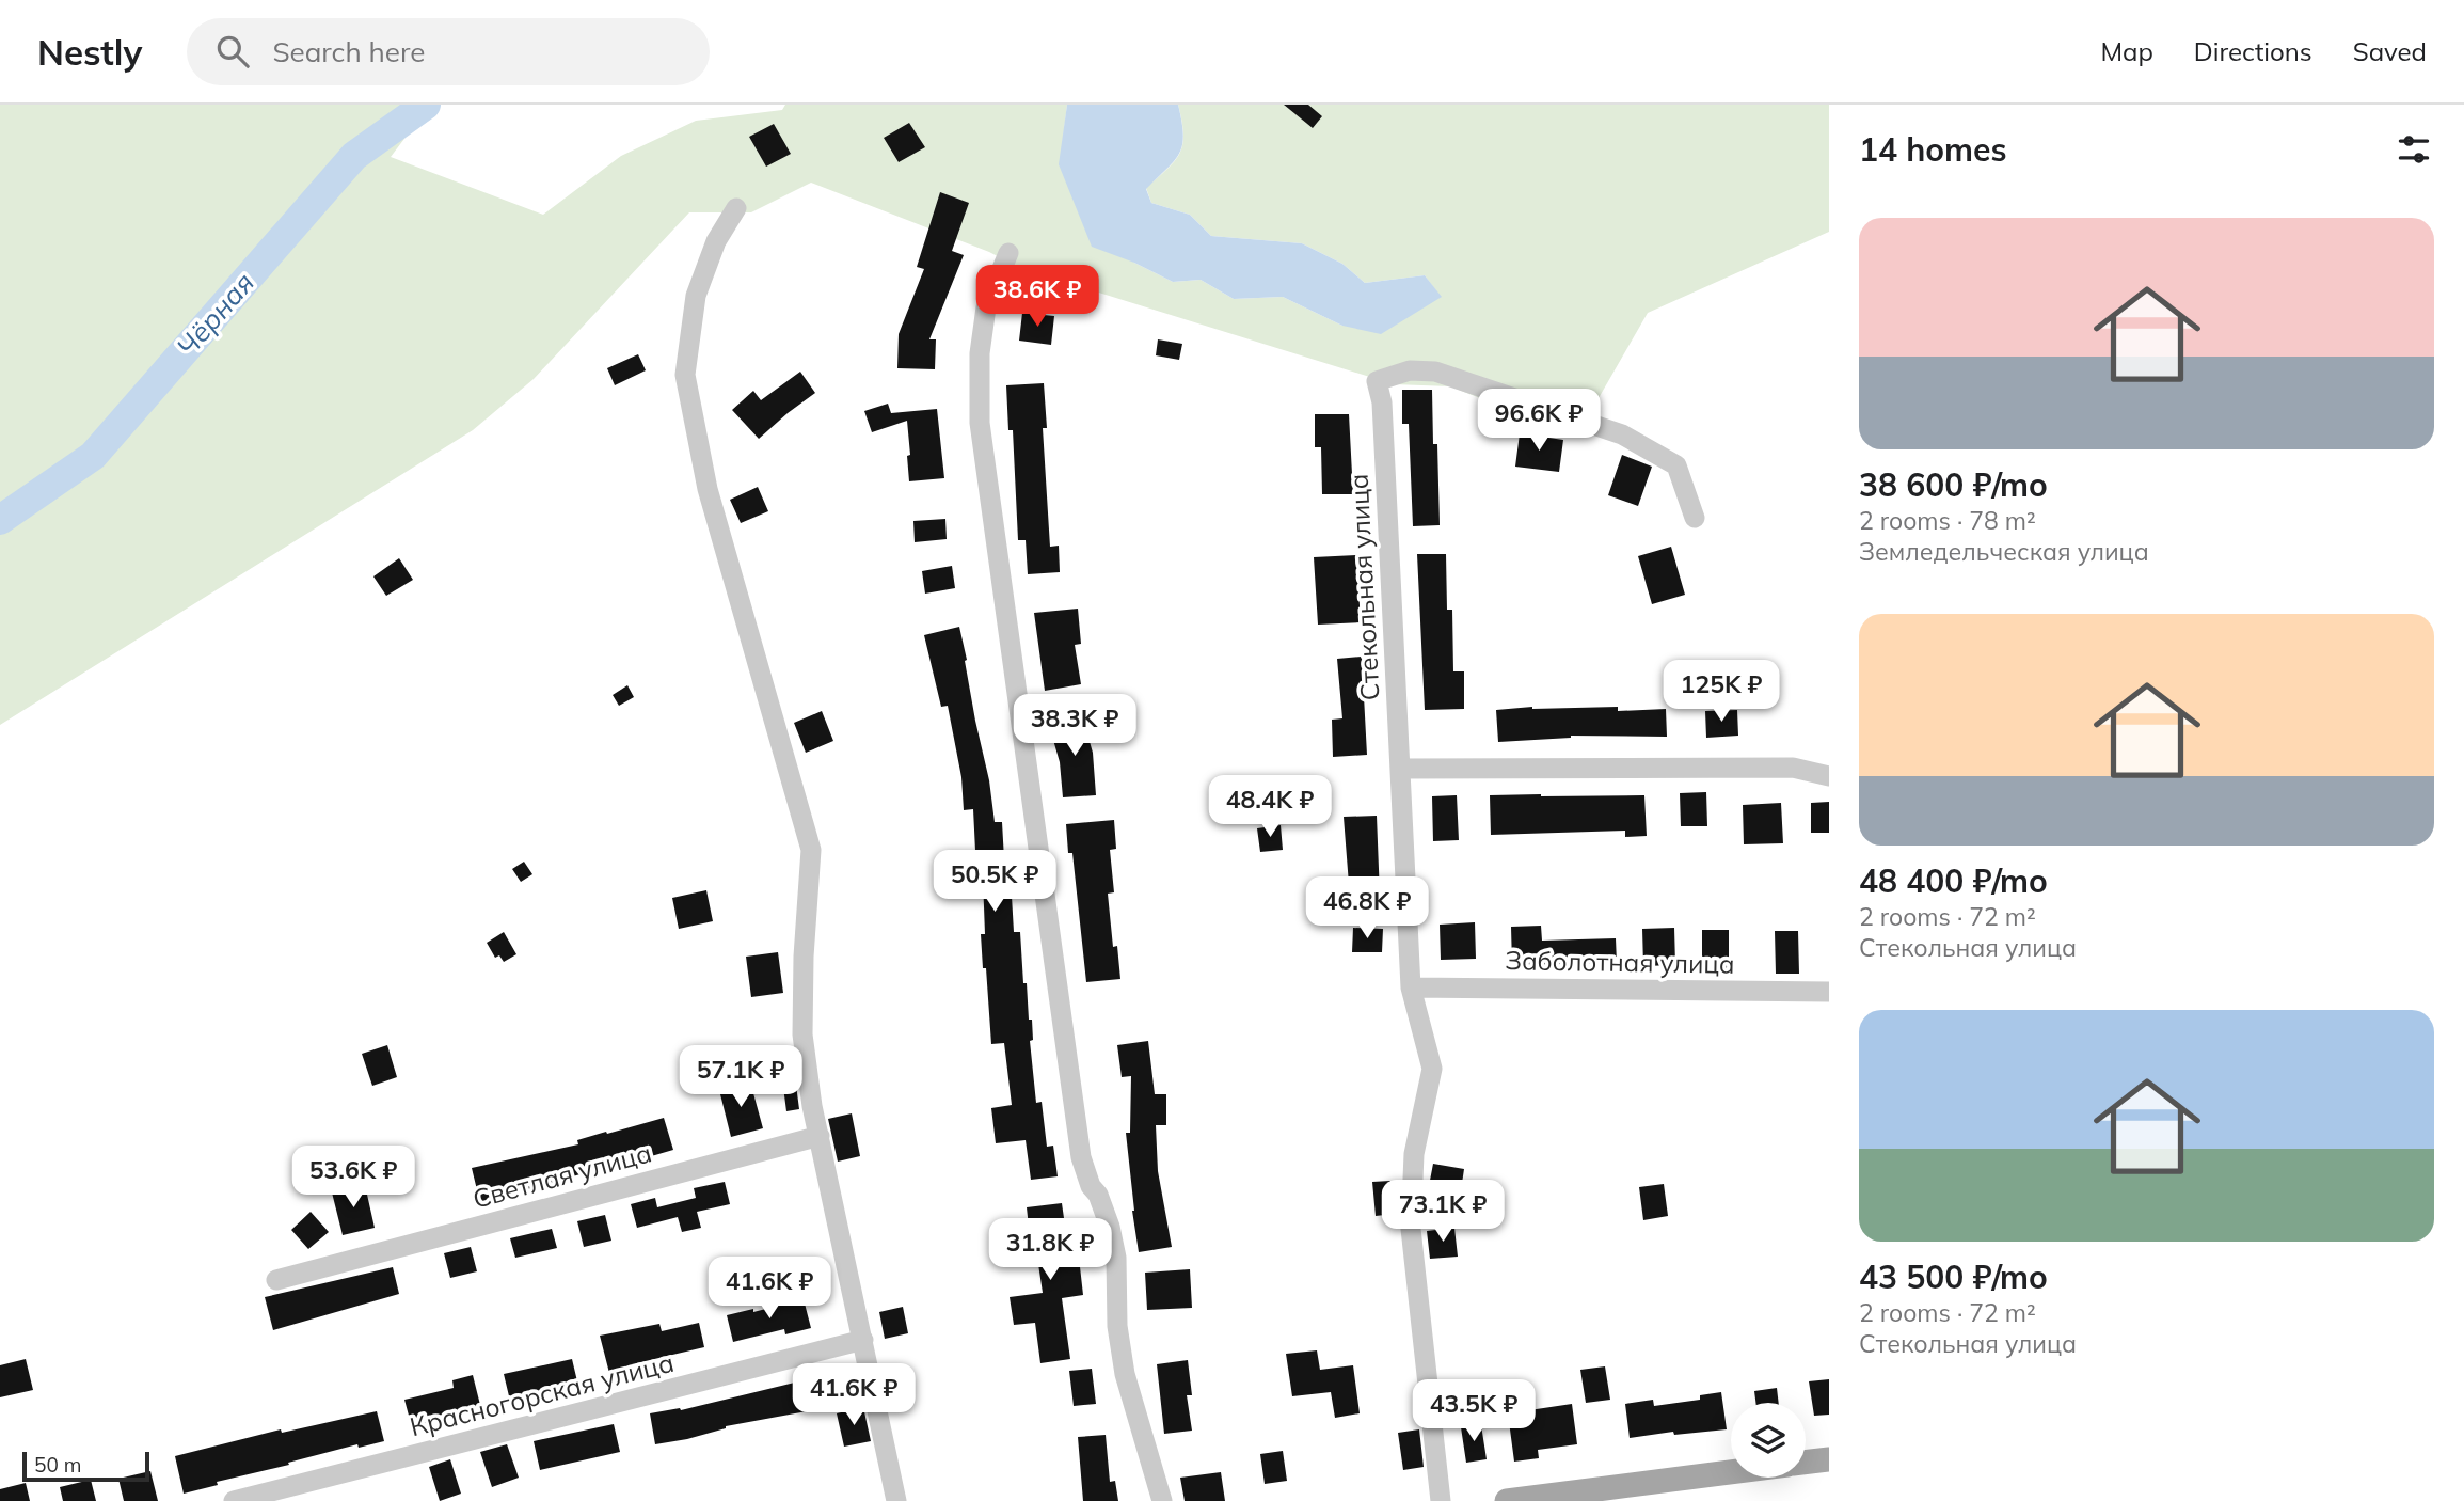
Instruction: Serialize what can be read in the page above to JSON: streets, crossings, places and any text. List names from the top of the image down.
{
  "streets": {
    "street": [
      "Стекольная улица",
      "Заболотная улица",
      "Светлая улица",
      "Красногорская улица"
    ]
  },
  "crossings": [
    ["Стекольная улица", "Заболотная улица"]
  ],
  "water": ["Чёрная"],
  "scale_bar": "50 m",
  "page": {
    "header": "Nestly",
    "search": "Search here",
    "nav": ["Map", "Directions", "Saved"],
    "heading": "14 homes",
    "list": [
      {
        "name": "38 600 ₽/mo",
        "note": "2 rooms · 78 m² · Земледельческая улица"
      },
      {
        "name": "48 400 ₽/mo",
        "note": "2 rooms · 72 m² · Стекольная улица"
      },
      {
        "name": "43 500 ₽/mo",
        "note": "2 rooms · 72 m² · Стекольная улица"
      }
    ],
    "price": [
      "38.6K ₽",
      "96.6K ₽",
      "125K ₽",
      "38.3K ₽",
      "48.4K ₽",
      "50.5K ₽",
      "46.8K ₽",
      "57.1K ₽",
      "53.6K ₽",
      "73.1K ₽",
      "31.8K ₽",
      "41.6K ₽",
      "41.6K ₽",
      "43.5K ₽"
    ],
    "scale": "50 m"
  }
}
